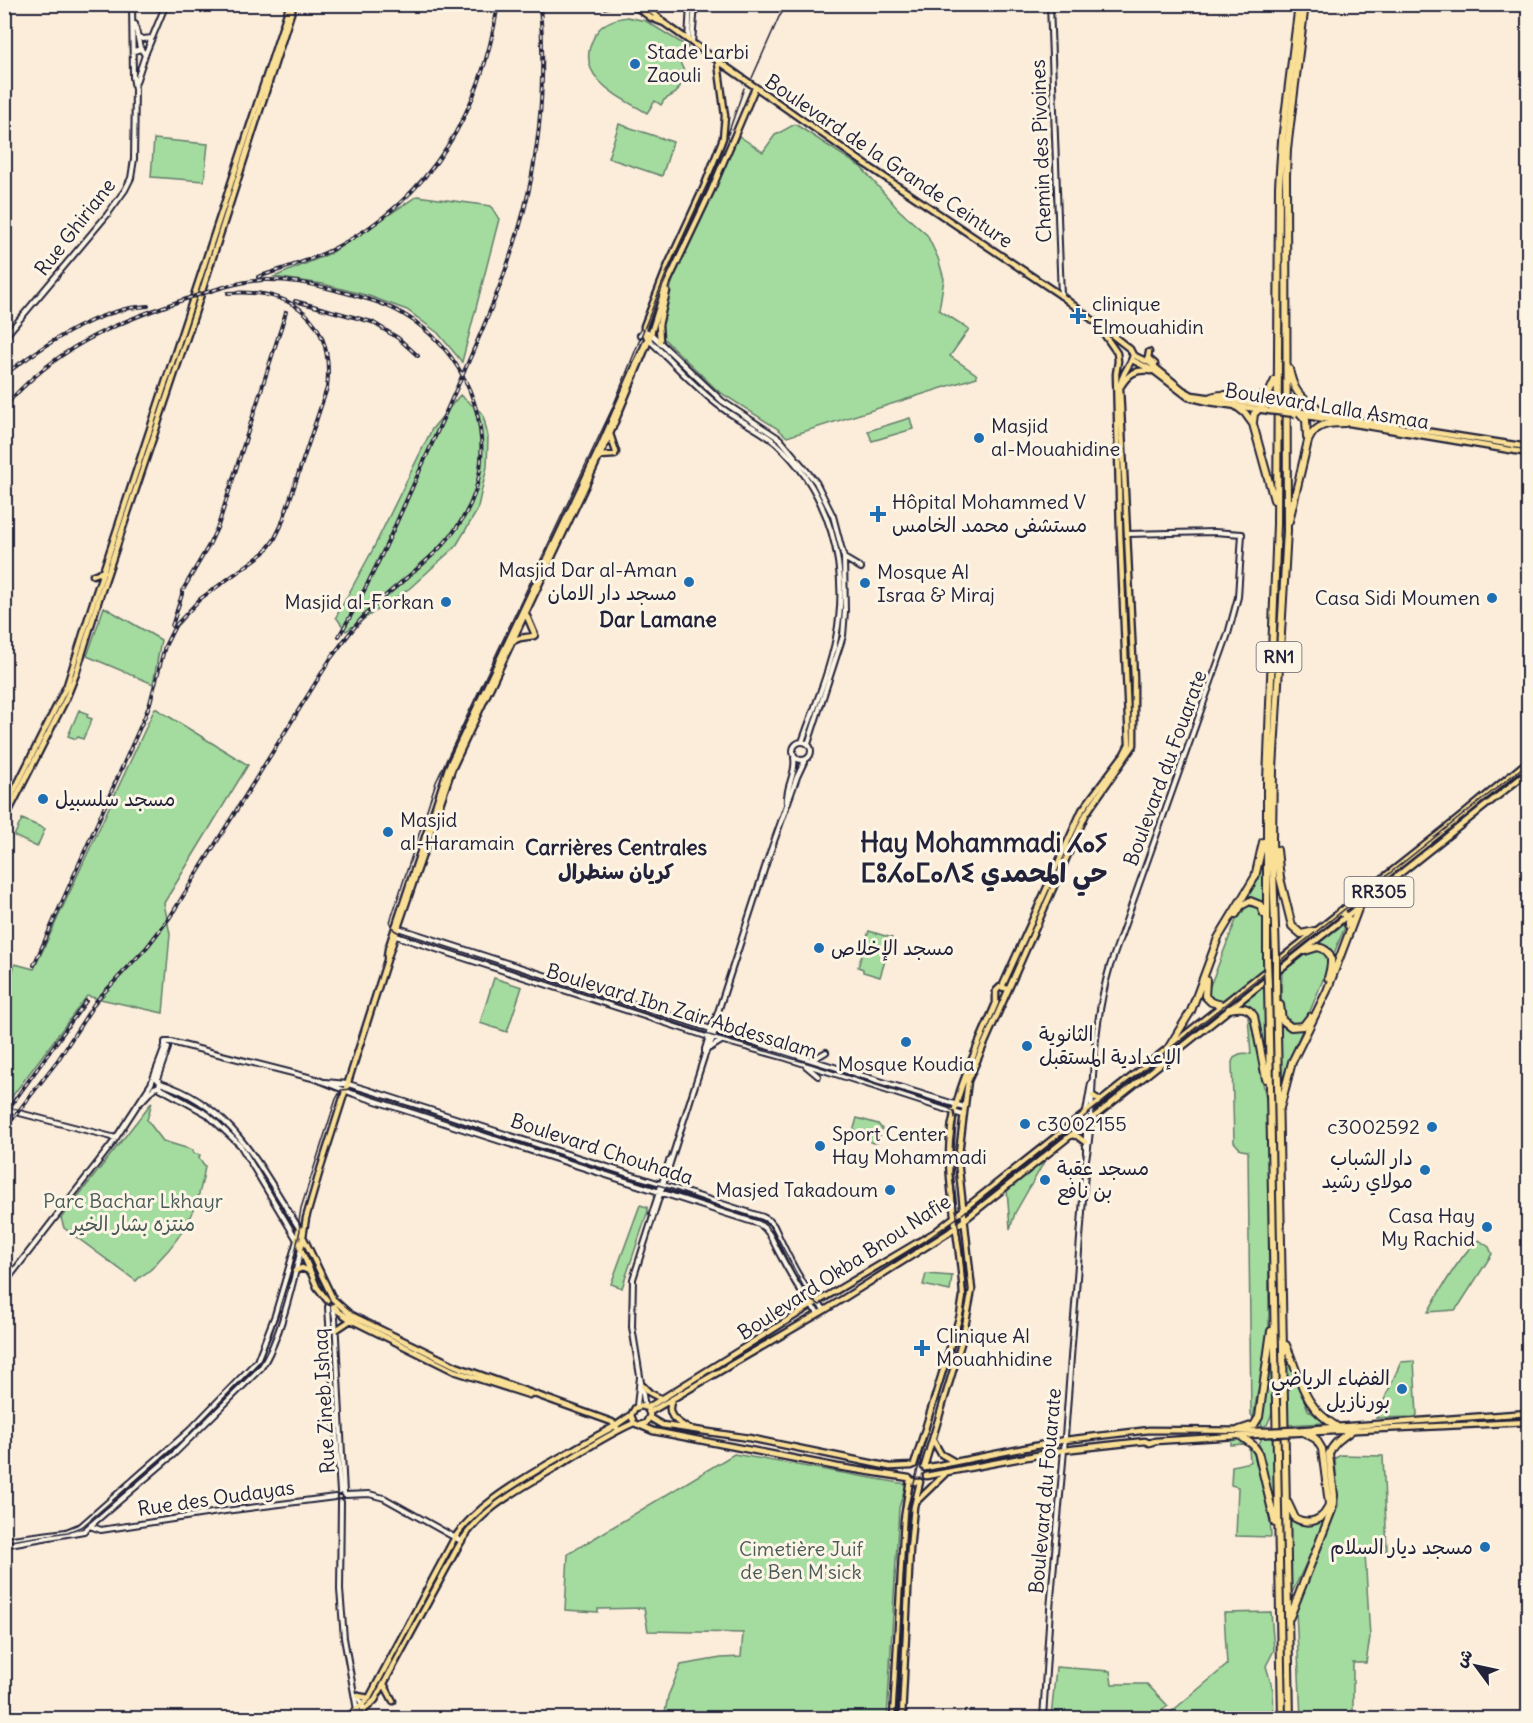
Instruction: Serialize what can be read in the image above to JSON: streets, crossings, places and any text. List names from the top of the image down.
{
  "streets": {
    "highway": ["RN1"],
    "main road": [
      "Boulevard de la Grande Ceinture",
      "Boulevard Lalla Asmaa",
      "RR305",
      "Boulevard Okba Bnou Nafie"
    ],
    "street": [
      "Chemin des Pivoines",
      "Rue Ghiriane",
      "Boulevard du Fouarate",
      "Boulevard Ibn Zair Abdessalam",
      "Boulevard Chouhada",
      "Rue Zineb Ishaq",
      "Rue des Oudayas"
    ]
  },
  "crossings": [
    ["Chemin des Pivoines", "Boulevard de la Grande Ceinture"],
    ["Boulevard de la Grande Ceinture", "Boulevard Lalla Asmaa"],
    ["Boulevard du Fouarate", "Boulevard Okba Bnou Nafie"],
    ["Boulevard Chouhada", "Boulevard Okba Bnou Nafie"]
  ],
  "districts": ["Dar Lamane", "Hay Mohammadi ⵃⴰⵢ ⵎⵓⵃⴰⵎⴰⴷⵉ حي المحمدي", "Carrières Centrales كريان سنطرال"],
  "parks": ["Parc Bachar Lkhayr منتزه بشار الخير", "Cimetière Juif de Ben M'sick"],
  "places": {
    "other": [
      "Stade Larbi Zaouli",
      "Masjid al-Mouahidine",
      "Masjid Dar al-Aman مسجد دار الامان",
      "Mosque Al Israa & Miraj",
      "Casa Sidi Moumen",
      "Masjid al-Forkan",
      "مسجد سلسبيل",
      "Masjid al-Haramain",
      "مسجد الإخلاص",
      "Mosque Koudia",
      "الثانوية الإعدادية المستقبل",
      "c3002155",
      "c3002592",
      "Sport Center Hay Mohammadi",
      "دار الشباب مولاي رشيد",
      "مسجد عقبة بن نافع",
      "Masjed Takadoum",
      "Casa Hay My Rachid",
      "الفضاء الرياضي بورنازيل",
      "مسجد ديار السلام"
    ],
    "health": ["clinique Elmouahidin", "Hôpital Mohammed V مستشفى محمد الخامس", "Clinique Al Mouahhidine"]
  },
  "north": "top left"
}
